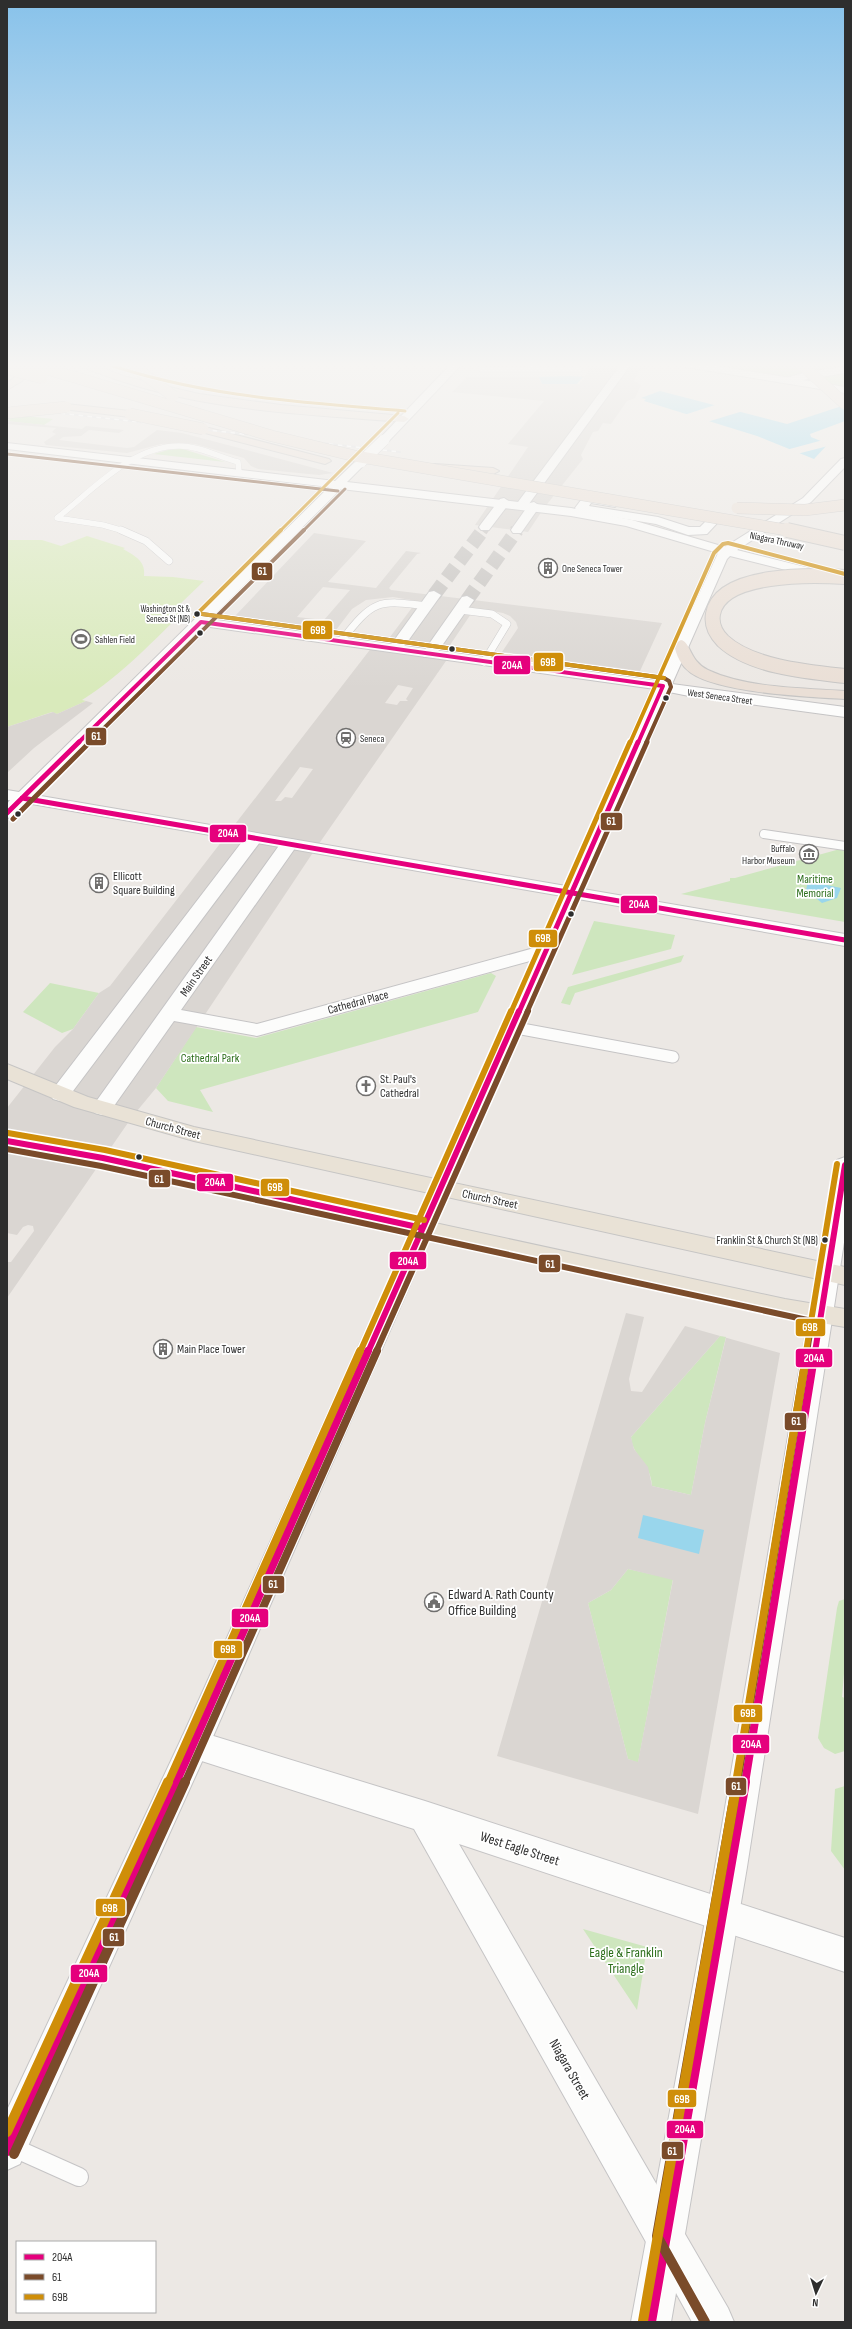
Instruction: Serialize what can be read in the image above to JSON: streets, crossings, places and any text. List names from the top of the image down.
{
  "streets": {
    "highway": ["Niagara Thruway", "Church Street"],
    "street": [
      "West Seneca Street",
      "Main Street",
      "Cathedral Place",
      "West Eagle Street",
      "Niagara Street"
    ]
  },
  "crossings": [
    ["Main Street", "Cathedral Place"],
    ["Main Street", "Church Street"],
    ["West Eagle Street", "Niagara Street"]
  ],
  "parks": ["Maritime Memorial", "Cathedral Park", "Eagle & Franklin Triangle"],
  "places": {
    "building": ["One Seneca Tower", "Ellicott Square Building", "Main Place Tower"],
    "other": ["Washington St & Seneca St (NB)", "Franklin St & Church St (NB)"],
    "sports": ["Sahlen Field"],
    "station": ["Seneca"],
    "museum": ["Buffalo Harbor Museum"],
    "church": ["St. Paul's Cathedral"],
    "public building": ["Edward A. Rath County Office Building"]
  },
  "lines": ["transit line 61", "transit line 69B", "transit line 204A"],
  "legend": ["204A", "61", "69B"],
  "north": "bottom"
}
